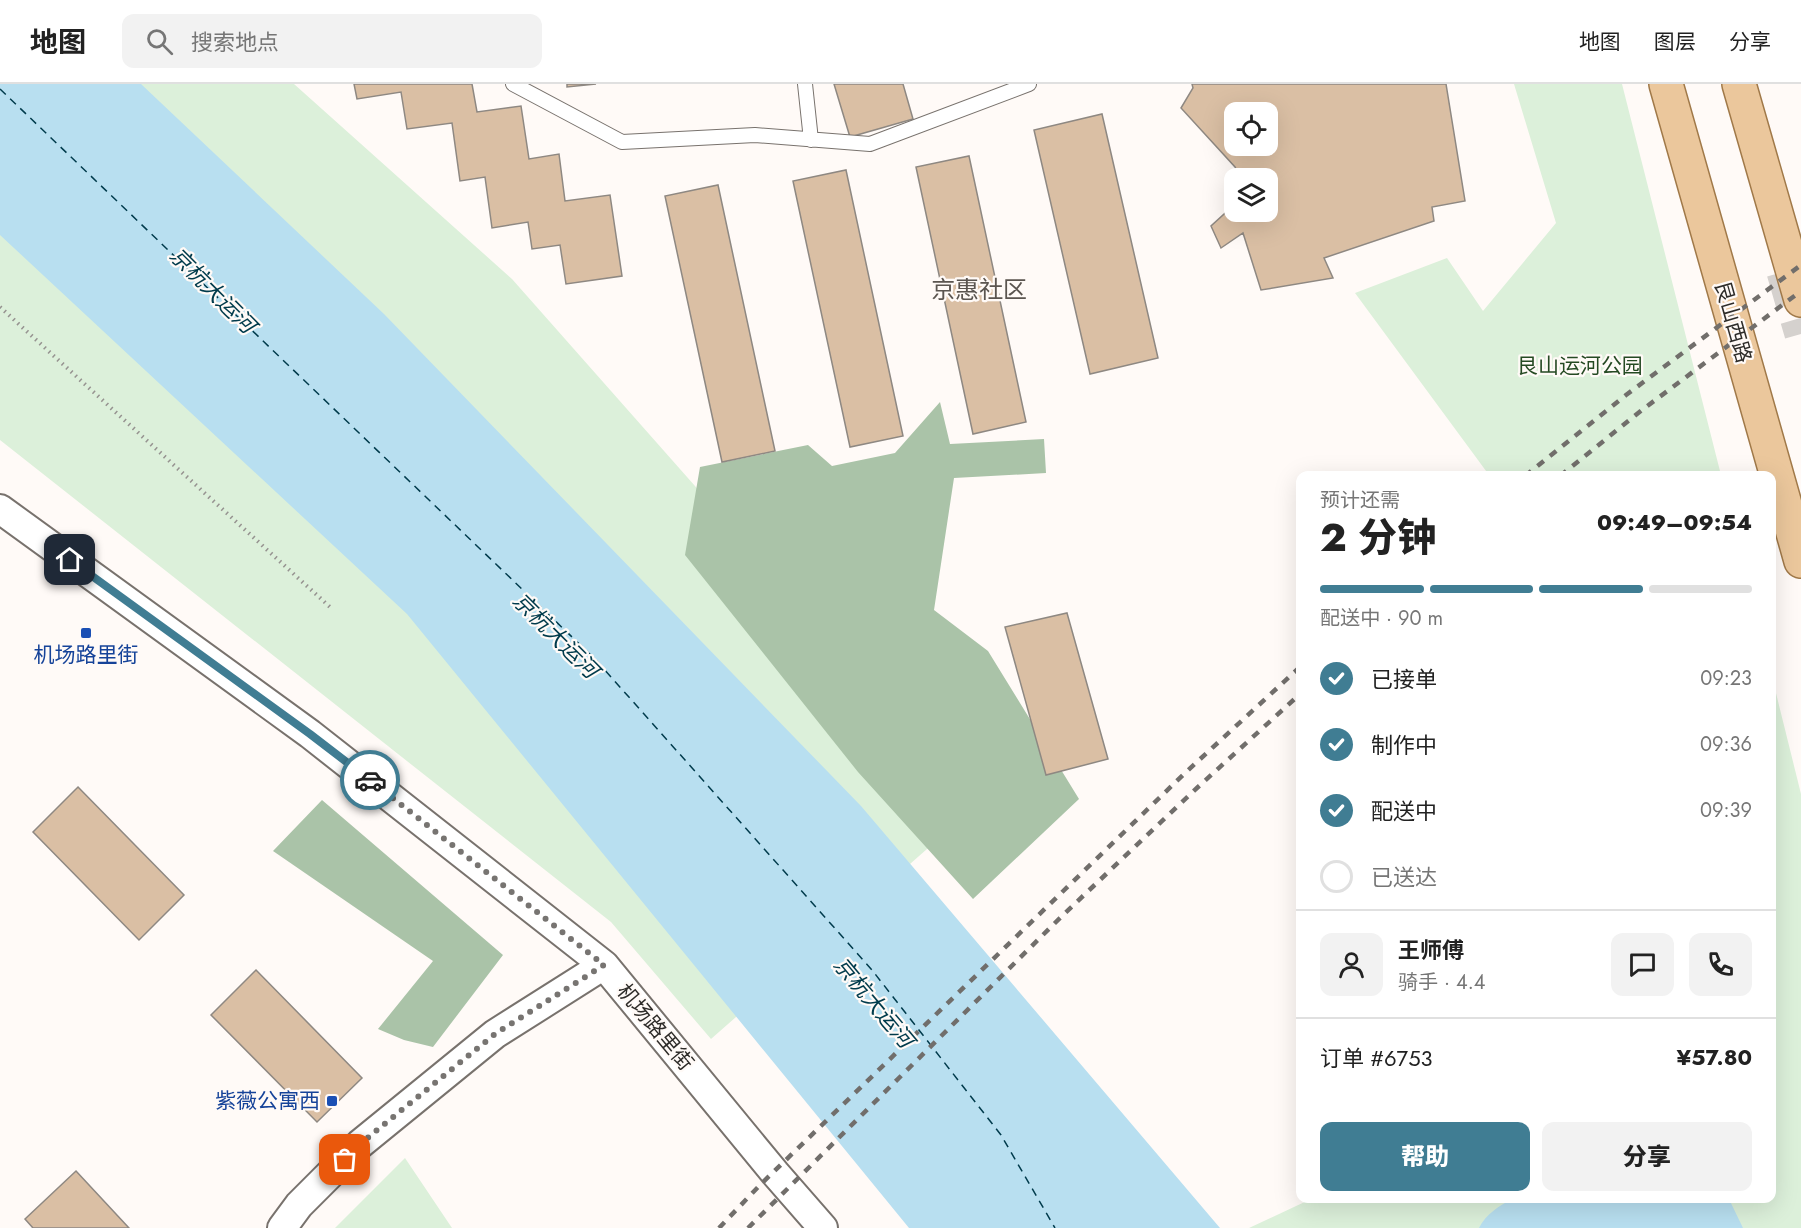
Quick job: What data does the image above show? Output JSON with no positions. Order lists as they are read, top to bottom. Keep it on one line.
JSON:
{"streets":{"main road":["艮山西路"],"street":["机场路里街"]},"districts":["京惠社区"],"water":["京杭大运河"],"parks":["艮山运河公园"],"places":{"transit":["机场路里街","紫薇公寓西"]},"page":{"header":"地图","search":"搜索地点","nav":["地图","图层","分享"],"heading":["2 分钟","预计还需","09:49–09:54"],"panel":["王师傅","骑手 · 4.4","订单 #6753","¥57.80"],"bar":"配送中 · 90 m","list":[["已接单","09:23"],["制作中","09:36"],["配送中","09:39"],"已送达"],"buttons":["帮助","分享"]}}
